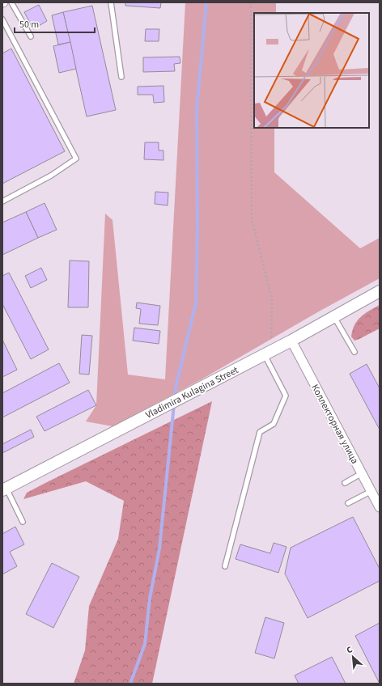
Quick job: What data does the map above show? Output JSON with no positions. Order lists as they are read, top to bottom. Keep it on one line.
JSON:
{"streets":{"street":["Vladimira Kulagina Street","Коллекторная улица"]},"crossings":[["Vladimira Kulagina Street","Коллекторная улица"]],"scale_bar":"50 m","north":"top left"}
